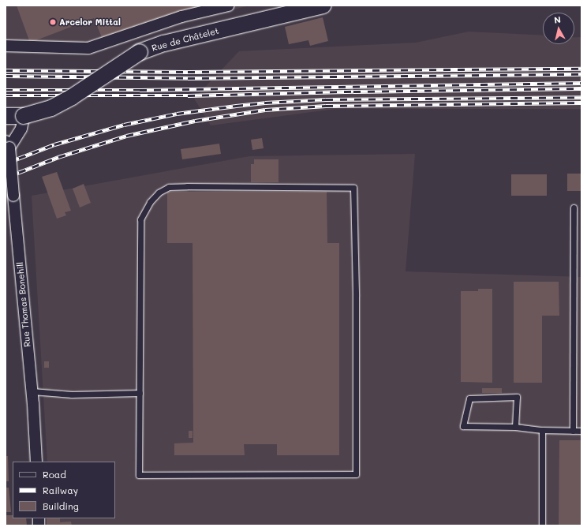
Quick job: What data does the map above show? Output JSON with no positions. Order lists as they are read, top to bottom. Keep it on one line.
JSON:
{"streets":{"main road":["Rue de Châtelet"],"street":["Rue Thomas Bonehill"]},"crossings":[["Rue de Châtelet","Rue Thomas Bonehill"]],"places":["Arcelor Mittal"],"legend":["Road","Railway","Building"],"north":"top"}
